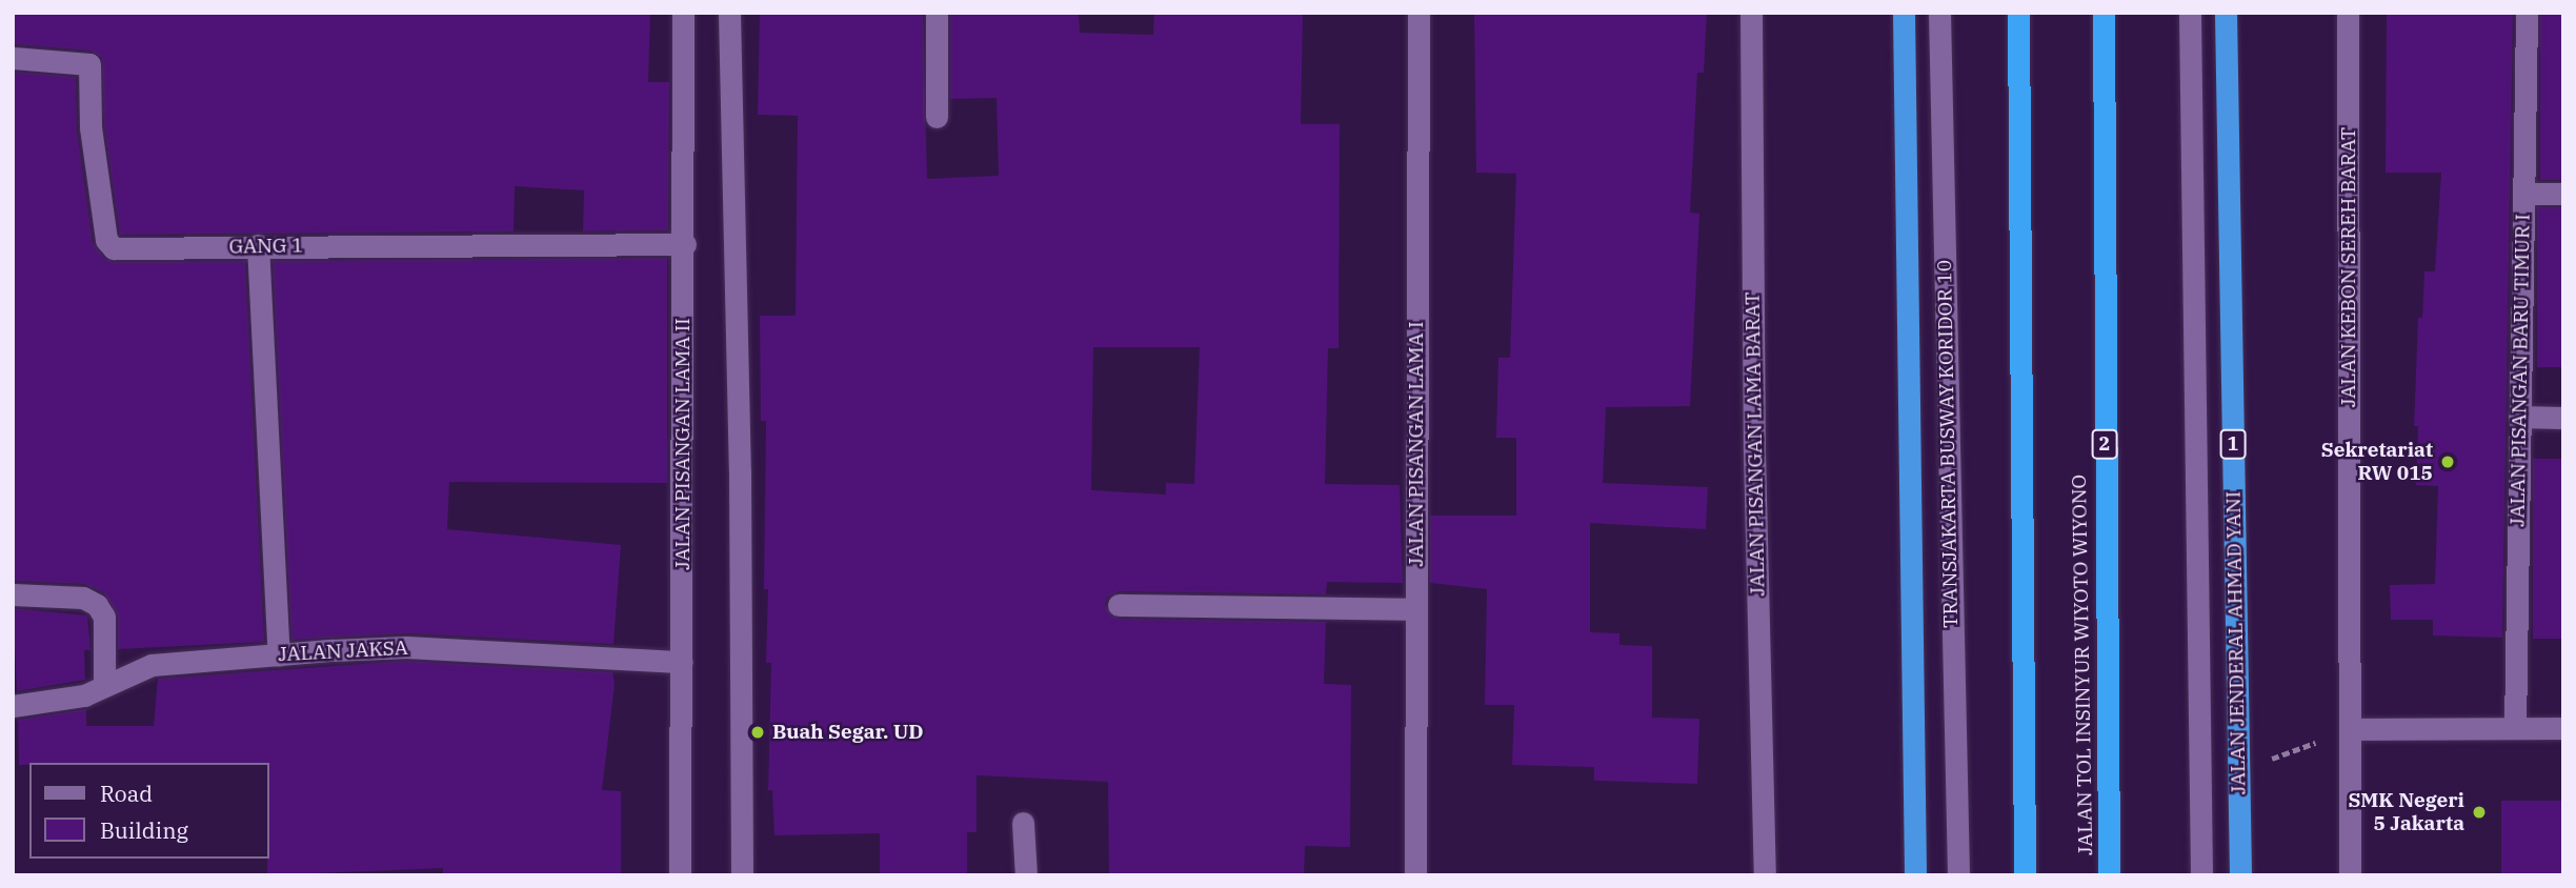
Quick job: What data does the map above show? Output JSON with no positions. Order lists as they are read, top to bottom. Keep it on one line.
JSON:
{"streets":{"highway":["2","1","JALAN JENDERAL AHMAD YANI","JALAN TOL INSINYUR WIYOTO WIYONO"],"street":["GANG 1","JALAN KEBON SEREH BARAT","JALAN PISANGAN BARU TIMUR I","JALAN PISANGAN LAMA II","JALAN PISANGAN LAMA I","JALAN PISANGAN LAMA BARAT","TRANSJAKARTA BUSWAY KORIDOR 10","JALAN JAKSA"]},"crossings":[["GANG 1","JALAN PISANGAN LAMA II"],["JALAN PISANGAN LAMA II","JALAN JAKSA"]],"places":["Sekretariat RW 015","Buah Segar. UD","SMK Negeri 5 Jakarta"],"legend":["Road","Building"]}
